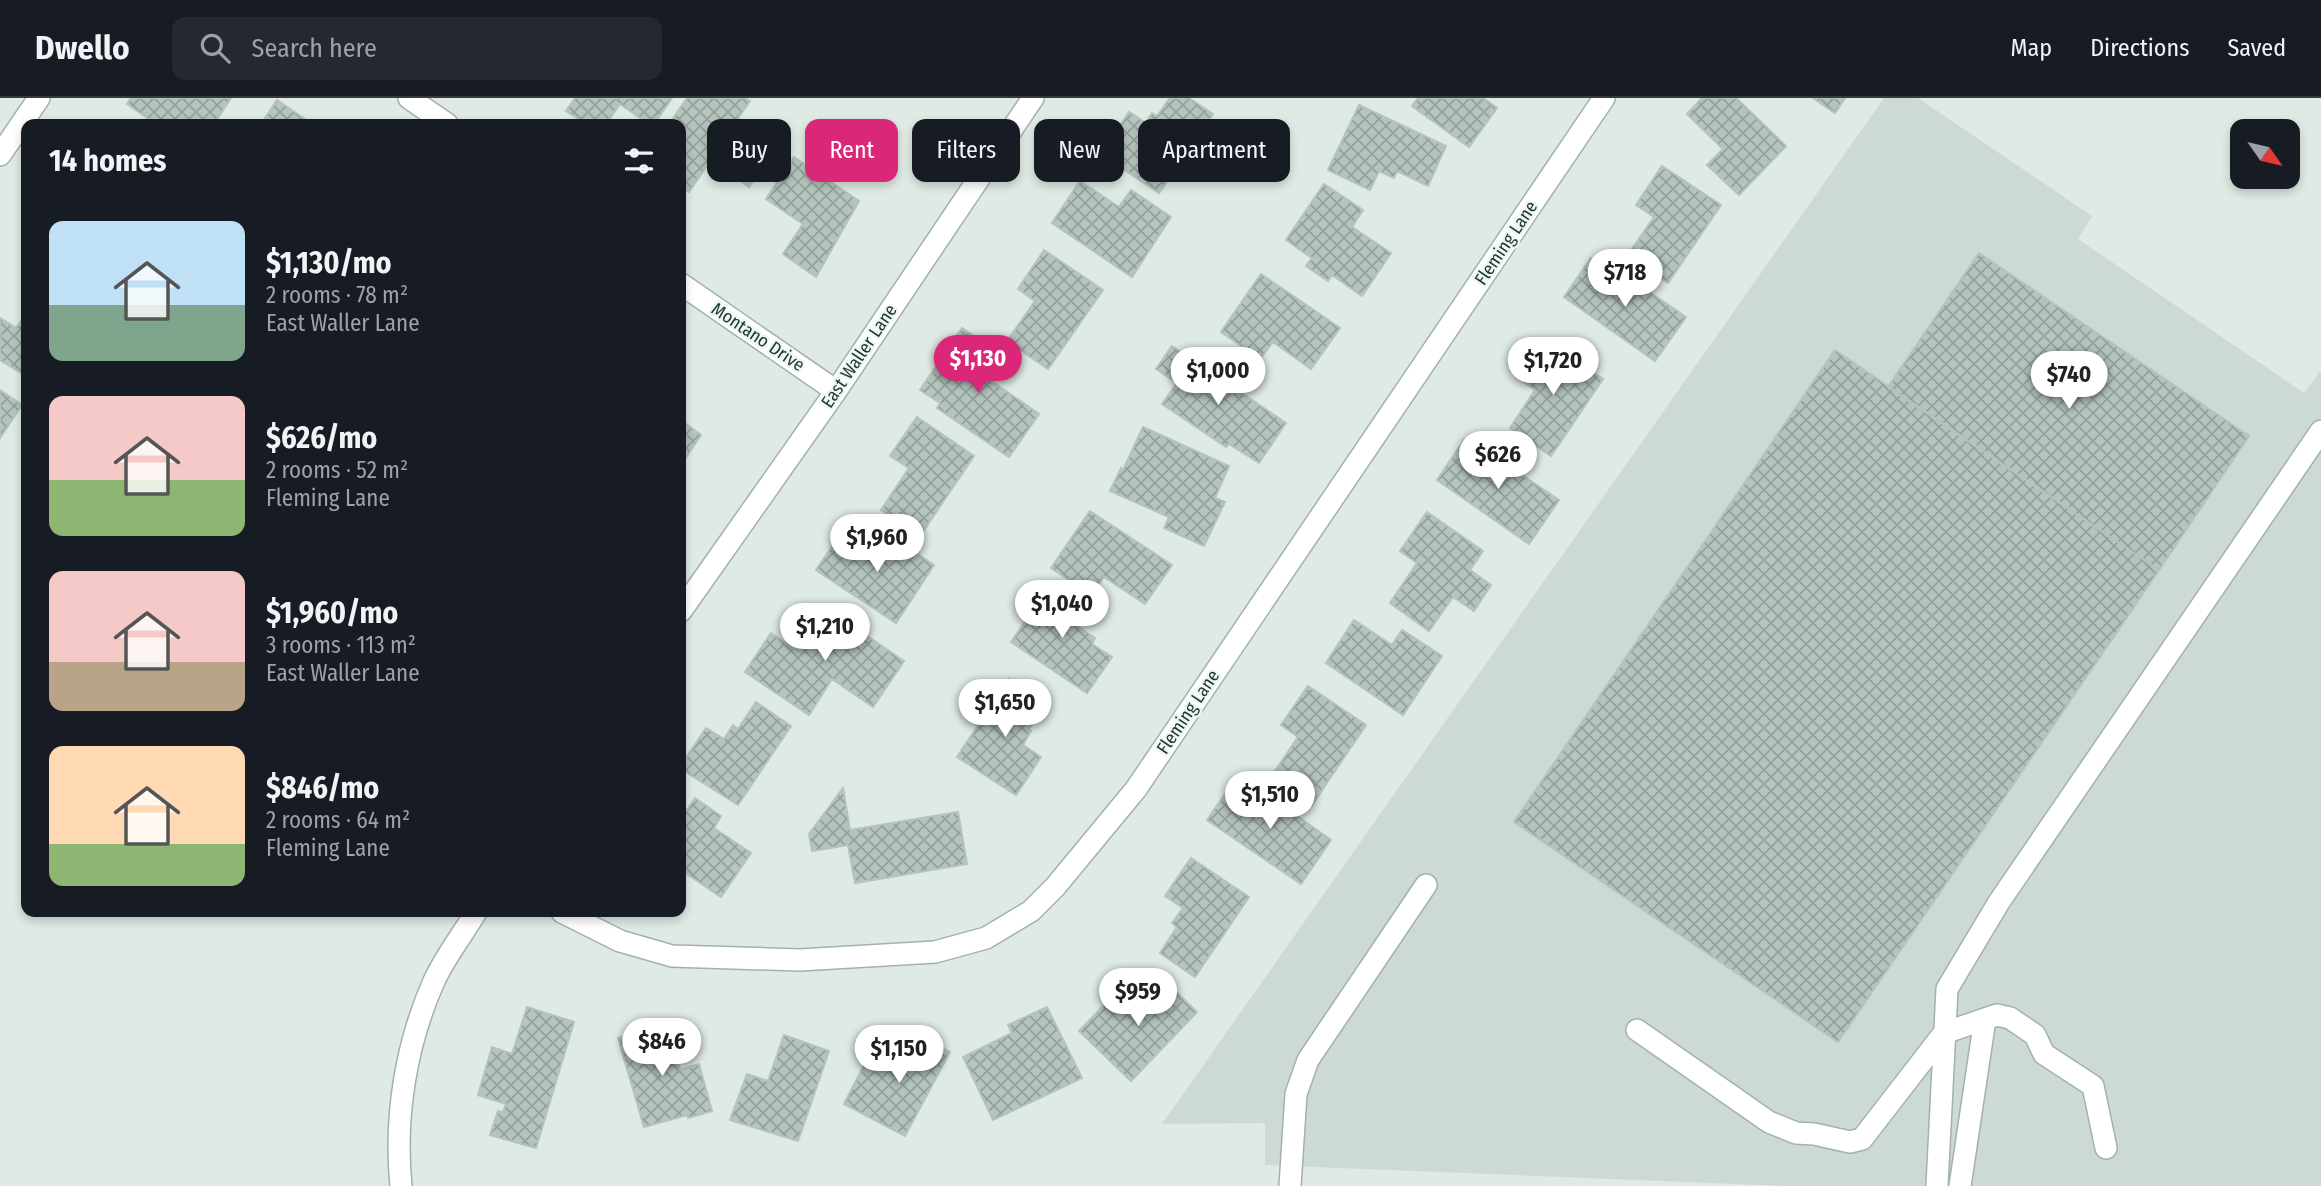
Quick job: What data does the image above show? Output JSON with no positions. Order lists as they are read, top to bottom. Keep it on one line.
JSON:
{"streets":{"street":["Fleming Lane","Montano Drive","East Waller Lane"]},"crossings":[["Montano Drive","East Waller Lane"]],"north":"bottom right","page":{"header":"Dwello","search":"Search here","nav":["Map","Directions","Saved"],"chip":["Buy","Rent","Filters","New","Apartment"],"heading":"14 homes","list":[{"name":"$1,130/mo","note":"2 rooms · 78 m² · East Waller Lane"},{"name":"$626/mo","note":"2 rooms · 52 m² · Fleming Lane"},{"name":"$1,960/mo","note":"3 rooms · 113 m² · East Waller Lane"},{"name":"$846/mo","note":"2 rooms · 64 m² · Fleming Lane"}],"price":["$718","$1,130","$1,720","$1,000","$740","$626","$1,960","$1,040","$1,210","$1,650","$1,510","$959","$846","$1,150"]}}
